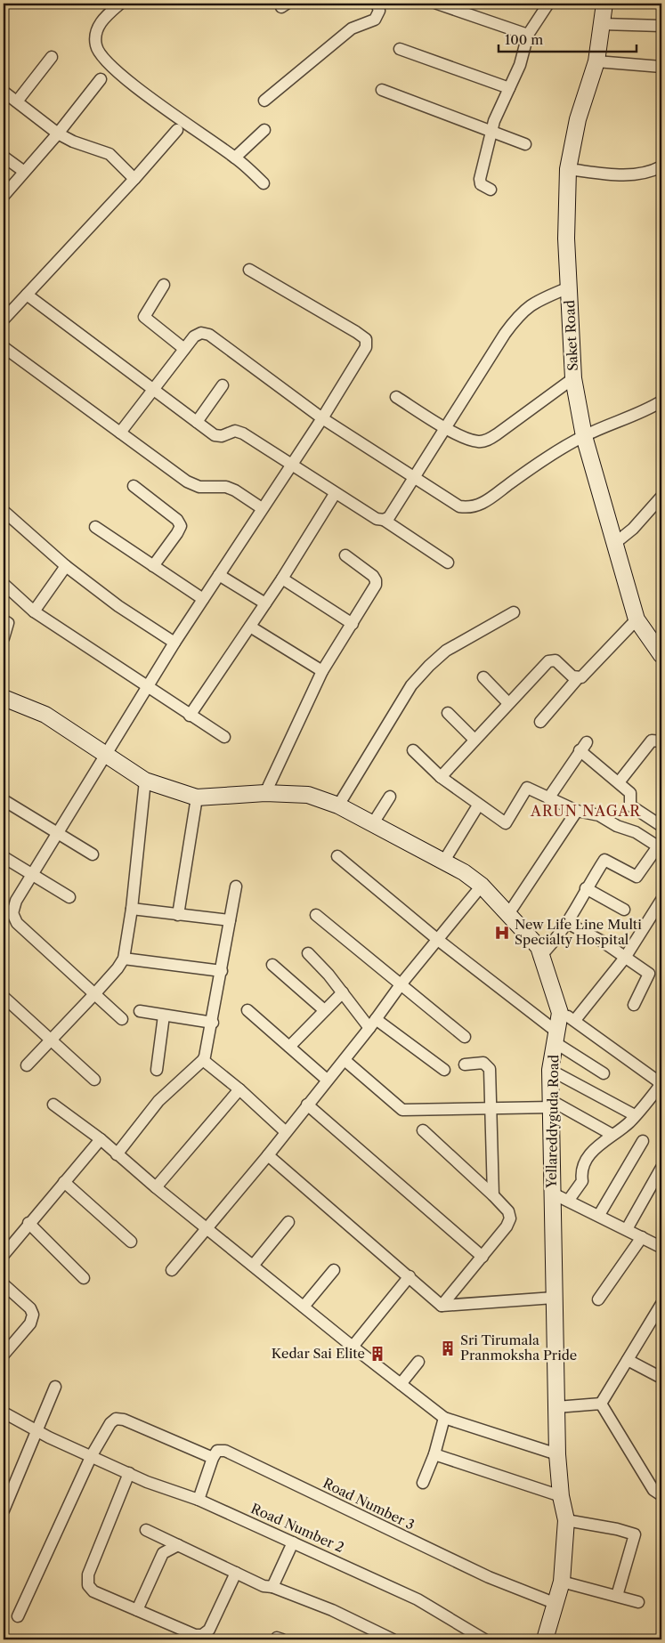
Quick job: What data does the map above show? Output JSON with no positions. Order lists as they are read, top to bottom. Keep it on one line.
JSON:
{"streets":{"street":["Saket Road","Yellareddyguda Road","Road Number 3","Road Number 2"]},"crossings":[["Yellareddyguda Road","Road Number 3"]],"districts":["ARUN NAGAR"],"places":{"hospital":["New Life Line Multi Specialty Hospital"],"building":["Sri Tirumala Pranmoksha Pride","Kedar Sai Elite"]},"scale_bar":"100 m"}
